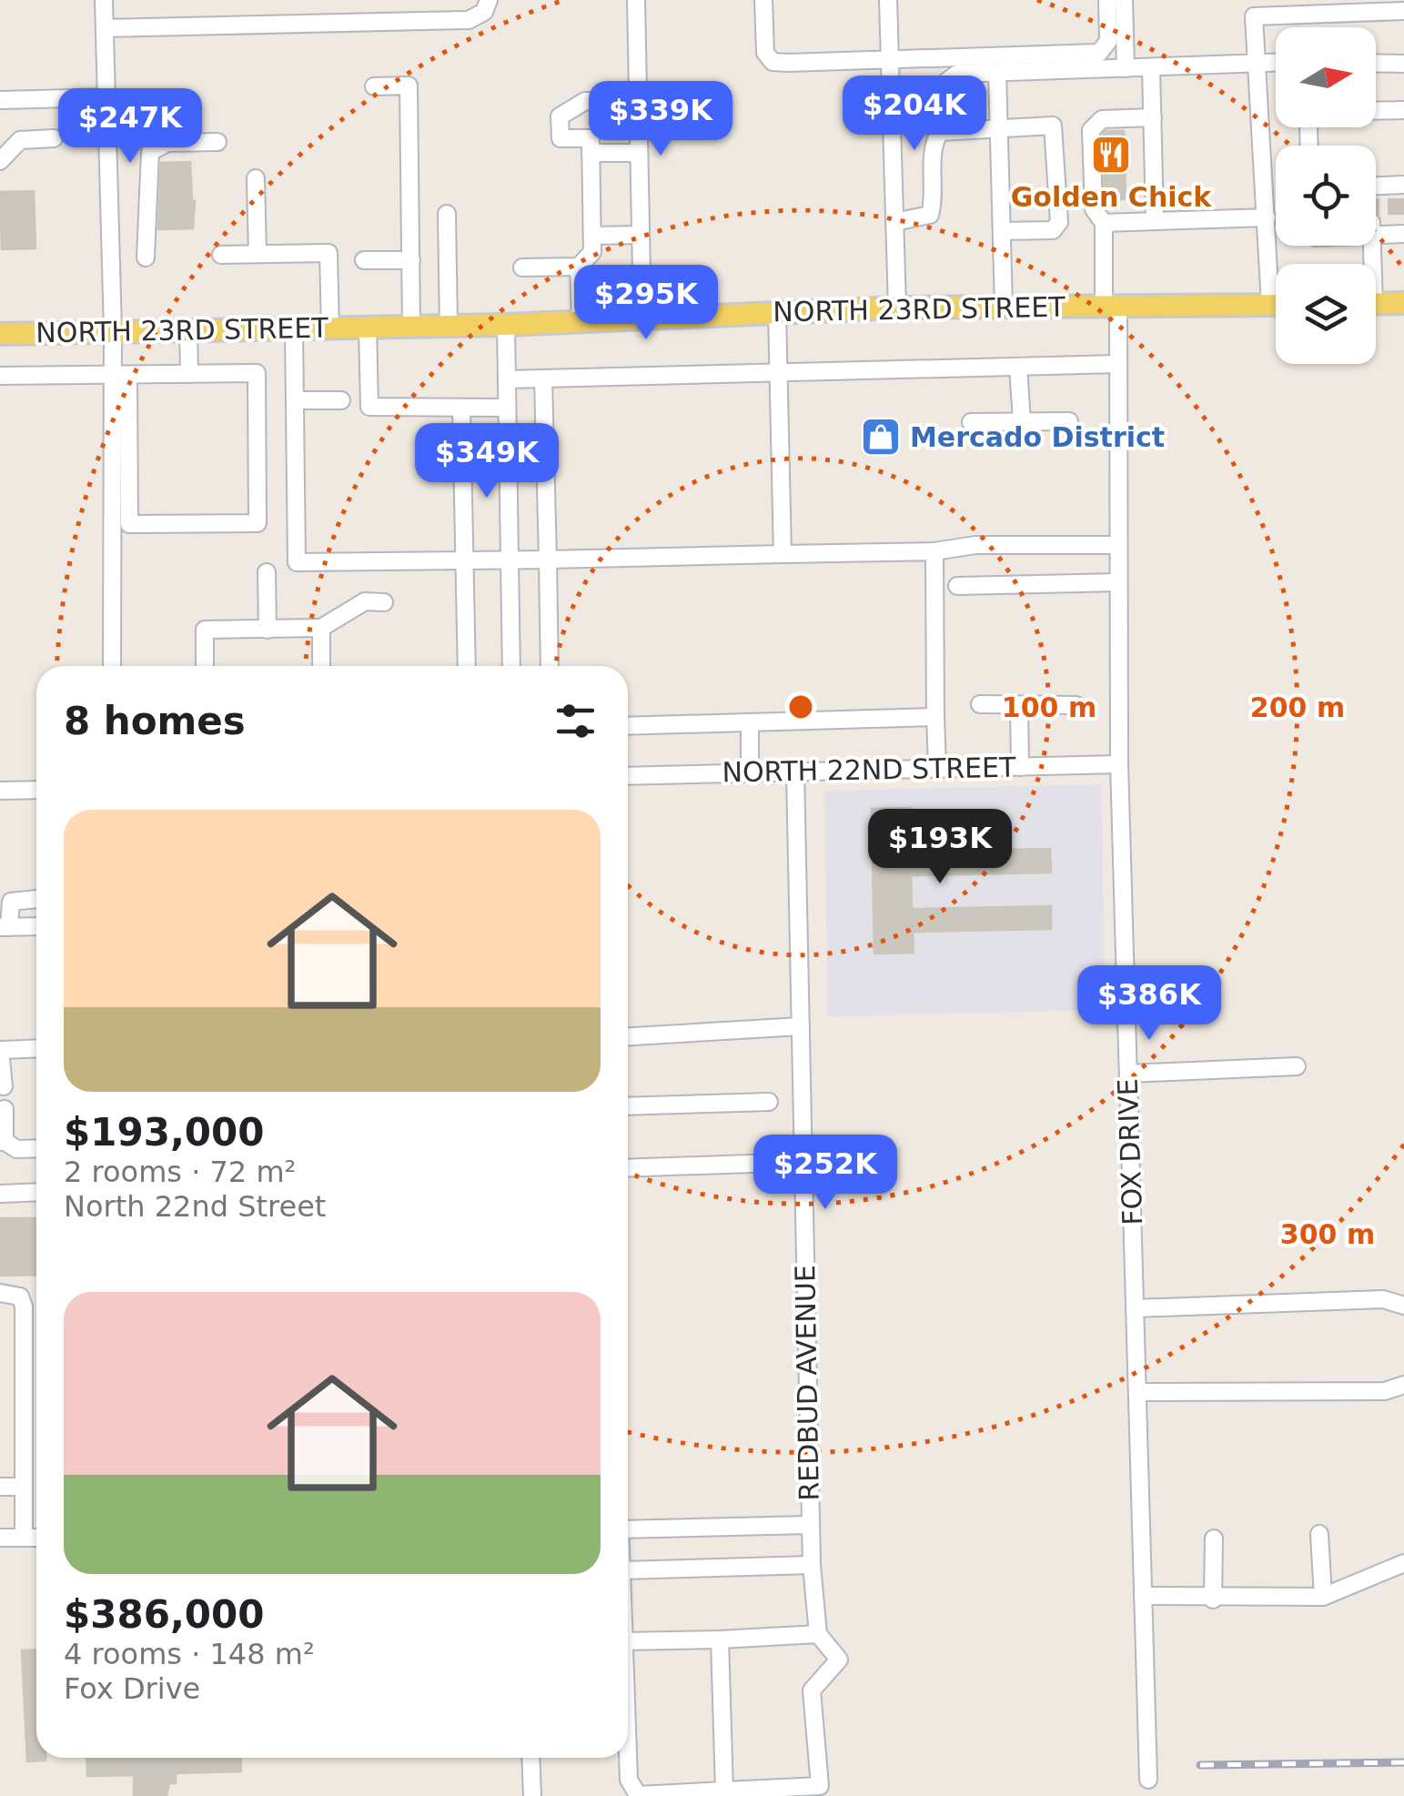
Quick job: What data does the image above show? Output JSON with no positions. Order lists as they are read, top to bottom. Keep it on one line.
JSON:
{"streets":{"main road":["NORTH 23RD STREET"],"street":["NORTH 22ND STREET","FOX DRIVE","REDBUD AVENUE"]},"crossings":[["NORTH 23RD STREET","FOX DRIVE"],["NORTH 22ND STREET","FOX DRIVE"],["NORTH 22ND STREET","REDBUD AVENUE"]],"places":{"restaurant":["Golden Chick"],"shop":["Mercado District"]},"north":"right","page":{"price":["$204K","$339K","$247K","$295K","$349K","$193K","$386K","$252K"],"heading":"8 homes","list":[{"name":"$193,000","note":"2 rooms · 72 m² · North 22nd Street"},{"name":"$386,000","note":"4 rooms · 148 m² · Fox Drive"}]},"rings":["100 m","200 m","300 m"]}
